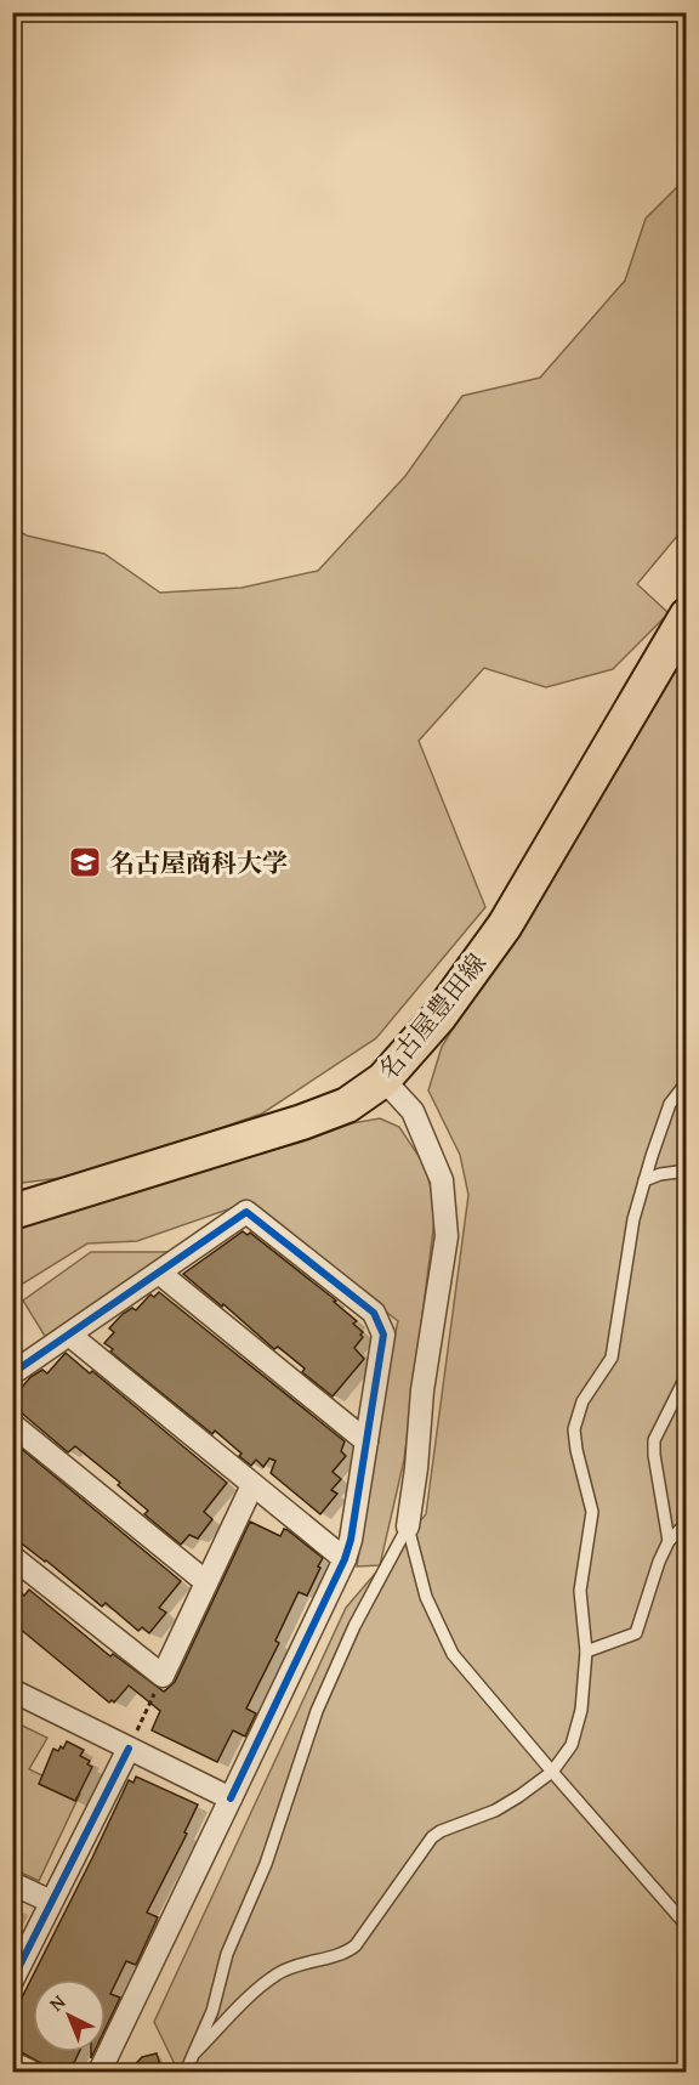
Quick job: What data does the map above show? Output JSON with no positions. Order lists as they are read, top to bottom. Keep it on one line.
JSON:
{"streets":{"main road":["名古屋豊田線"]},"places":{"school or university":["名古屋商科大学"]},"north":"top left"}
